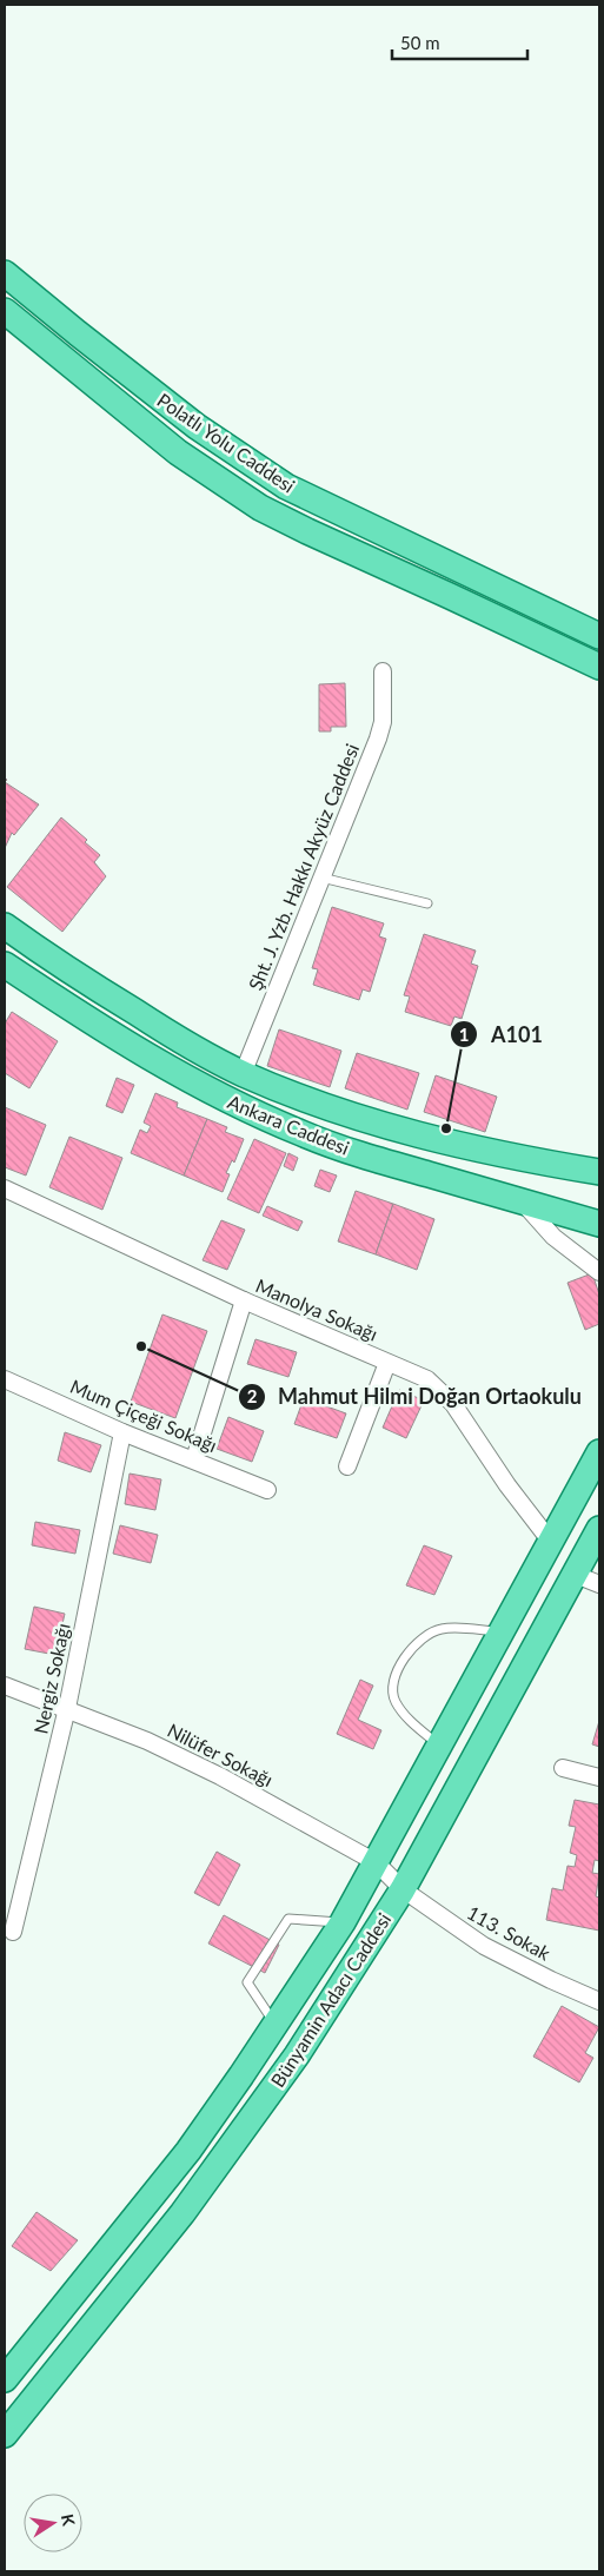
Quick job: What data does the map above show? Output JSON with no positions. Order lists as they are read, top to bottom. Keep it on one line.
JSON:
{"streets":{"main road":["Polatlı Yolu Caddesi","Ankara Caddesi","Bünyamin Adacı Caddesi"],"street":["Şht. J. Yzb. Hakkı Akyüz Caddesi","Manolya Sokağı","Mum Çiçeği Sokağı","Nergiz Sokağı","Nilüfer Sokağı","113. Sokak"]},"crossings":[["Şht. J. Yzb. Hakkı Akyüz Caddesi","Ankara Caddesi"],["Mum Çiçeği Sokağı","Nergiz Sokağı"],["Nergiz Sokağı","Nilüfer Sokağı"],["Nilüfer Sokağı","113. Sokak"],["Nilüfer Sokağı","Bünyamin Adacı Caddesi"],["113. Sokak","Bünyamin Adacı Caddesi"]],"places":["A101","Mahmut Hilmi Doğan Ortaokulu"],"scale_bar":"50 m","north":"right"}
